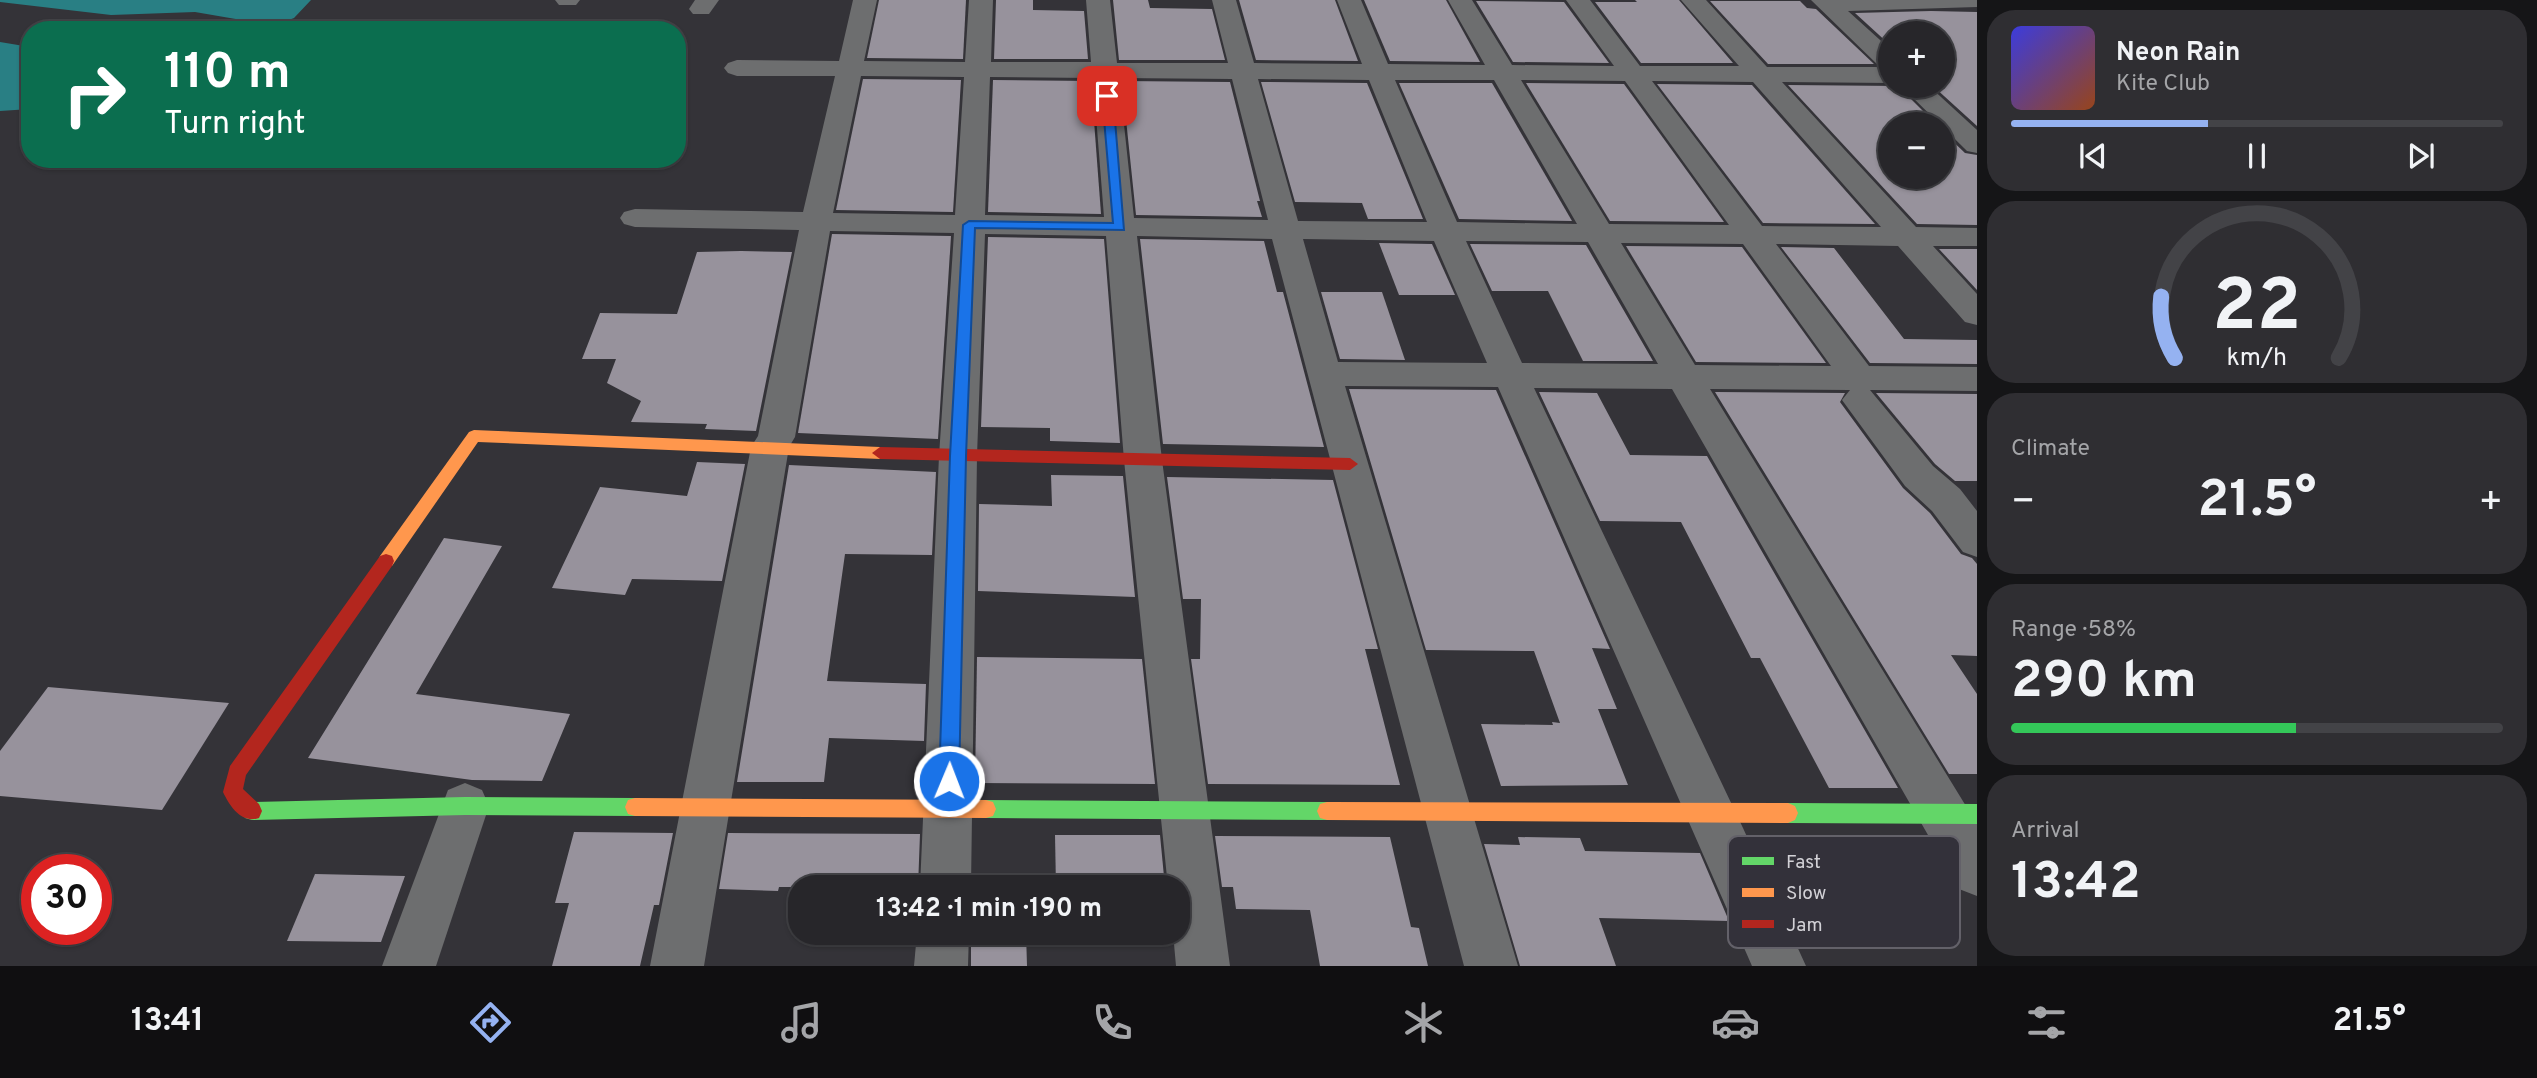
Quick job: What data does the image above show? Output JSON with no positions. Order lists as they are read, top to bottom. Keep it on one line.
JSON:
{"legend":["Fast","Slow","Jam"],"page":{"map_buttons":["+","−"],"turn":["110 m","Turn right"],"song":["Neon Rain","Kite Club"],"tile":["Climate",["Range · 58%","290 km"],["Arrival","13:42"]],"heat":["−","21.5°","+"],"limit":"30","trip":"13:42 · 1 min · 190 m","tabs":["13:41","21.5°"],"gauge":["22","km/h"]}}
